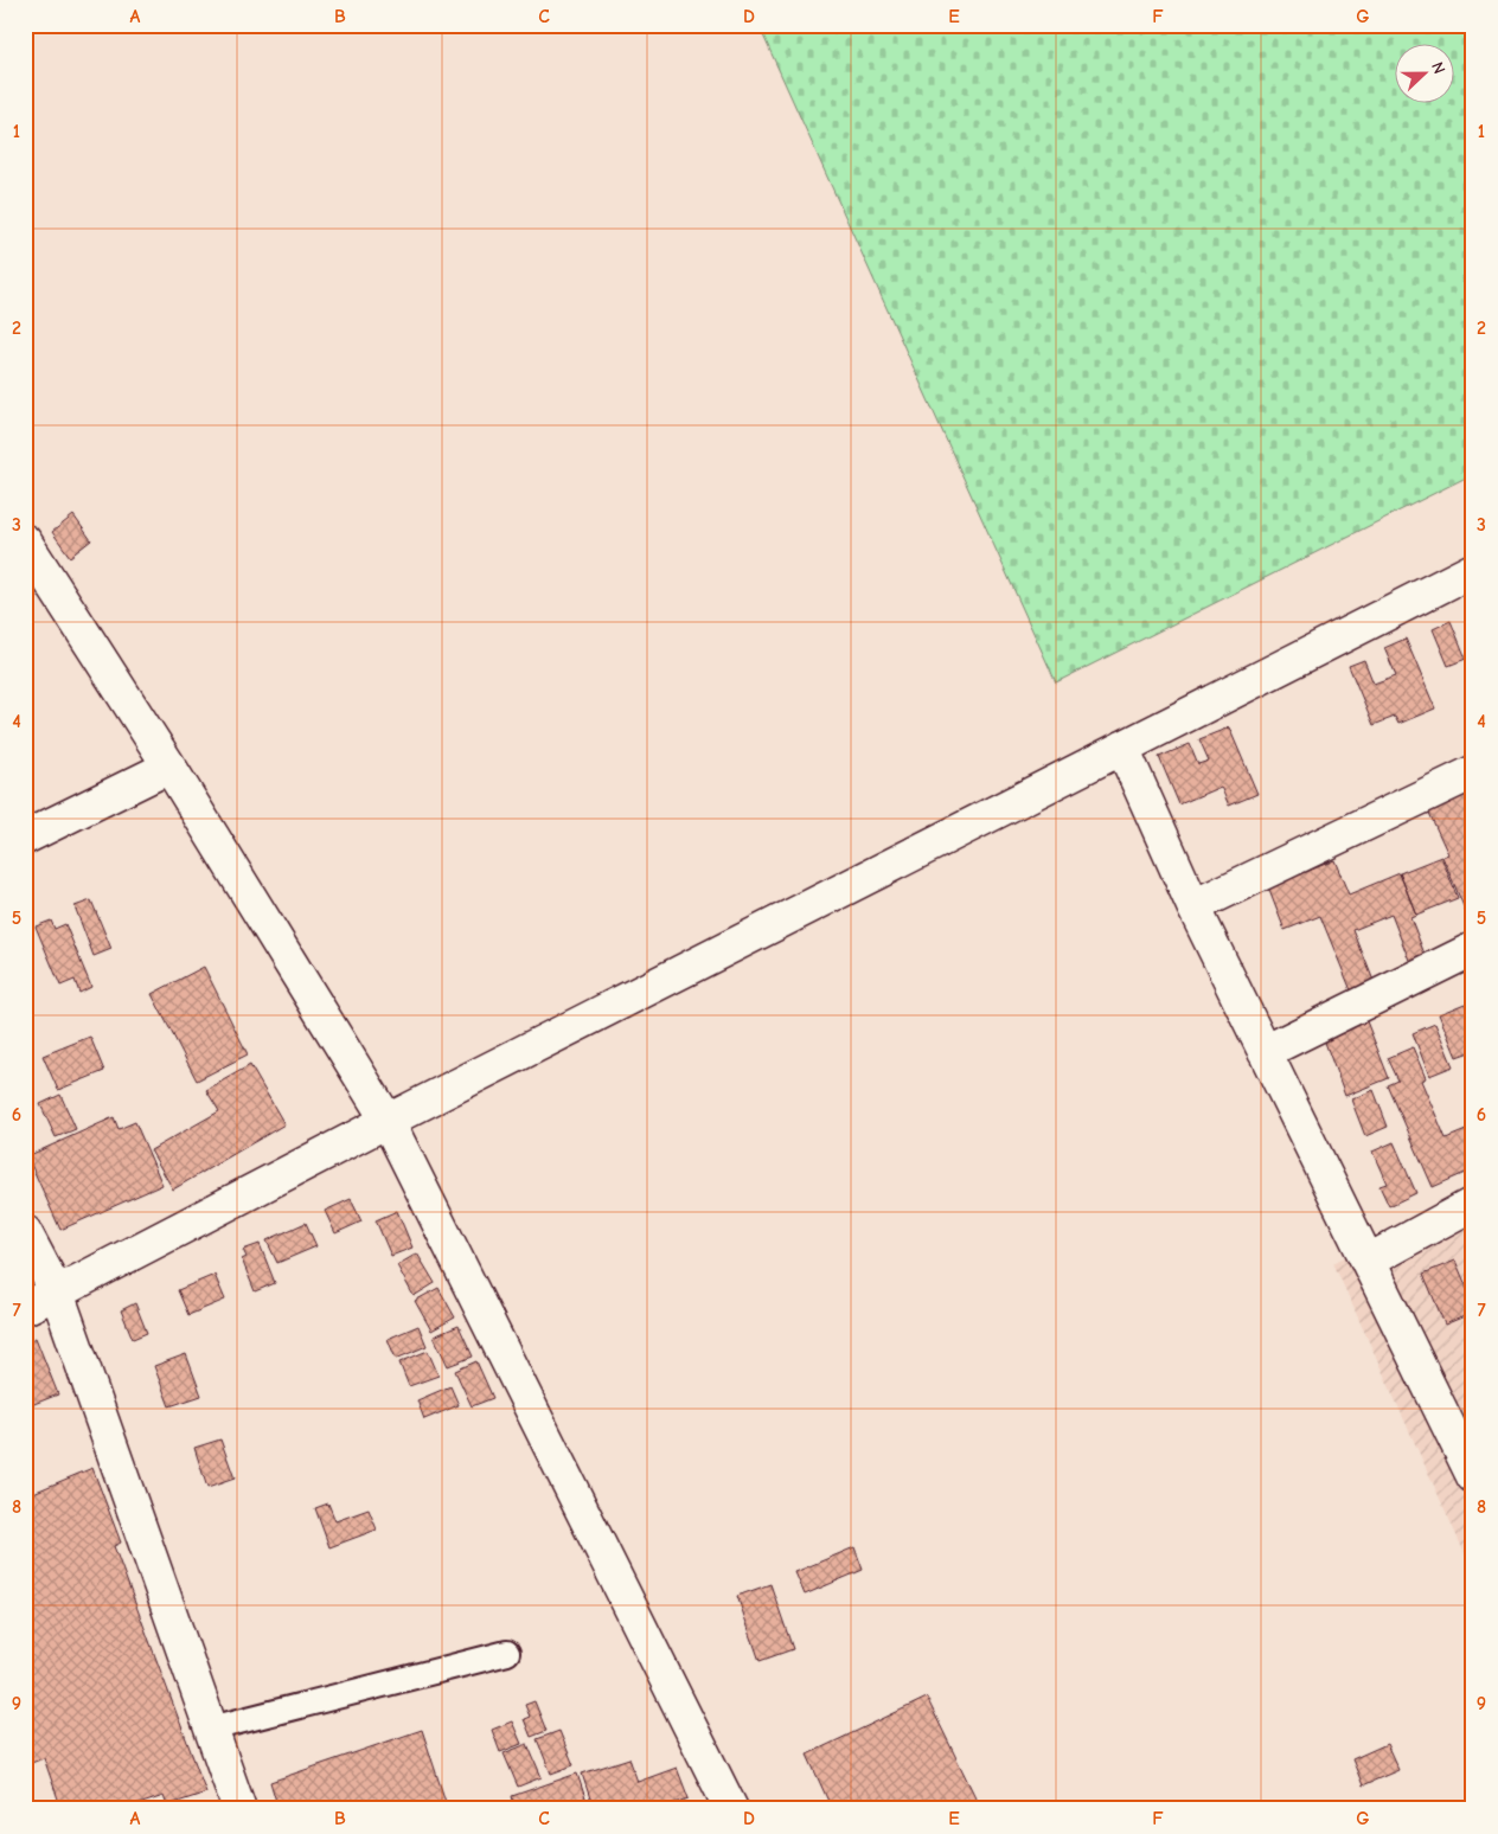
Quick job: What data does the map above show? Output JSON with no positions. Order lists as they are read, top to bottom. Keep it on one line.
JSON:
{"north":"right","grid":{"columns":["A","B","C","D","E","F","G"],"rows":["1","2","3","4","5","6","7","8","9"]}}
